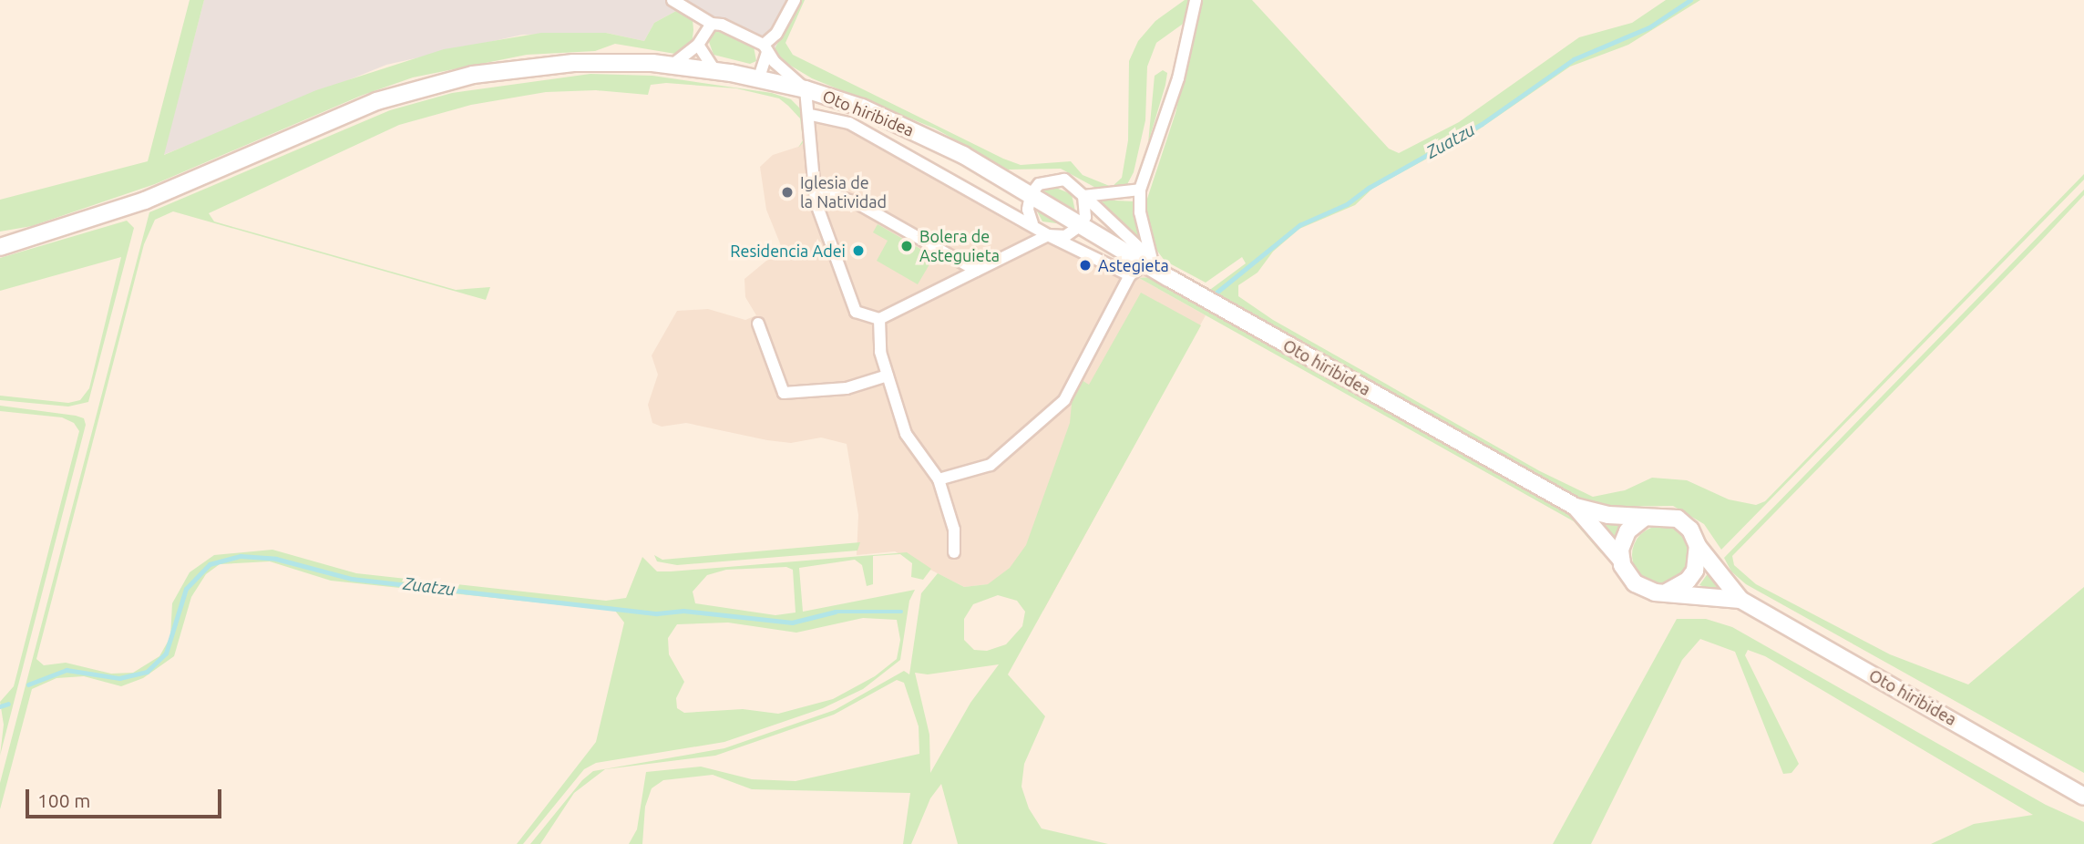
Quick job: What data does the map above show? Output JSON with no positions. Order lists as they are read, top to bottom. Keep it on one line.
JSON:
{"streets":{"street":["Oto hiribidea"]},"water":["Zuatzu"],"places":["Iglesia de la Natividad","Bolera de Asteguieta","Residencia Adei","Astegieta"],"scale_bar":"100 m"}
